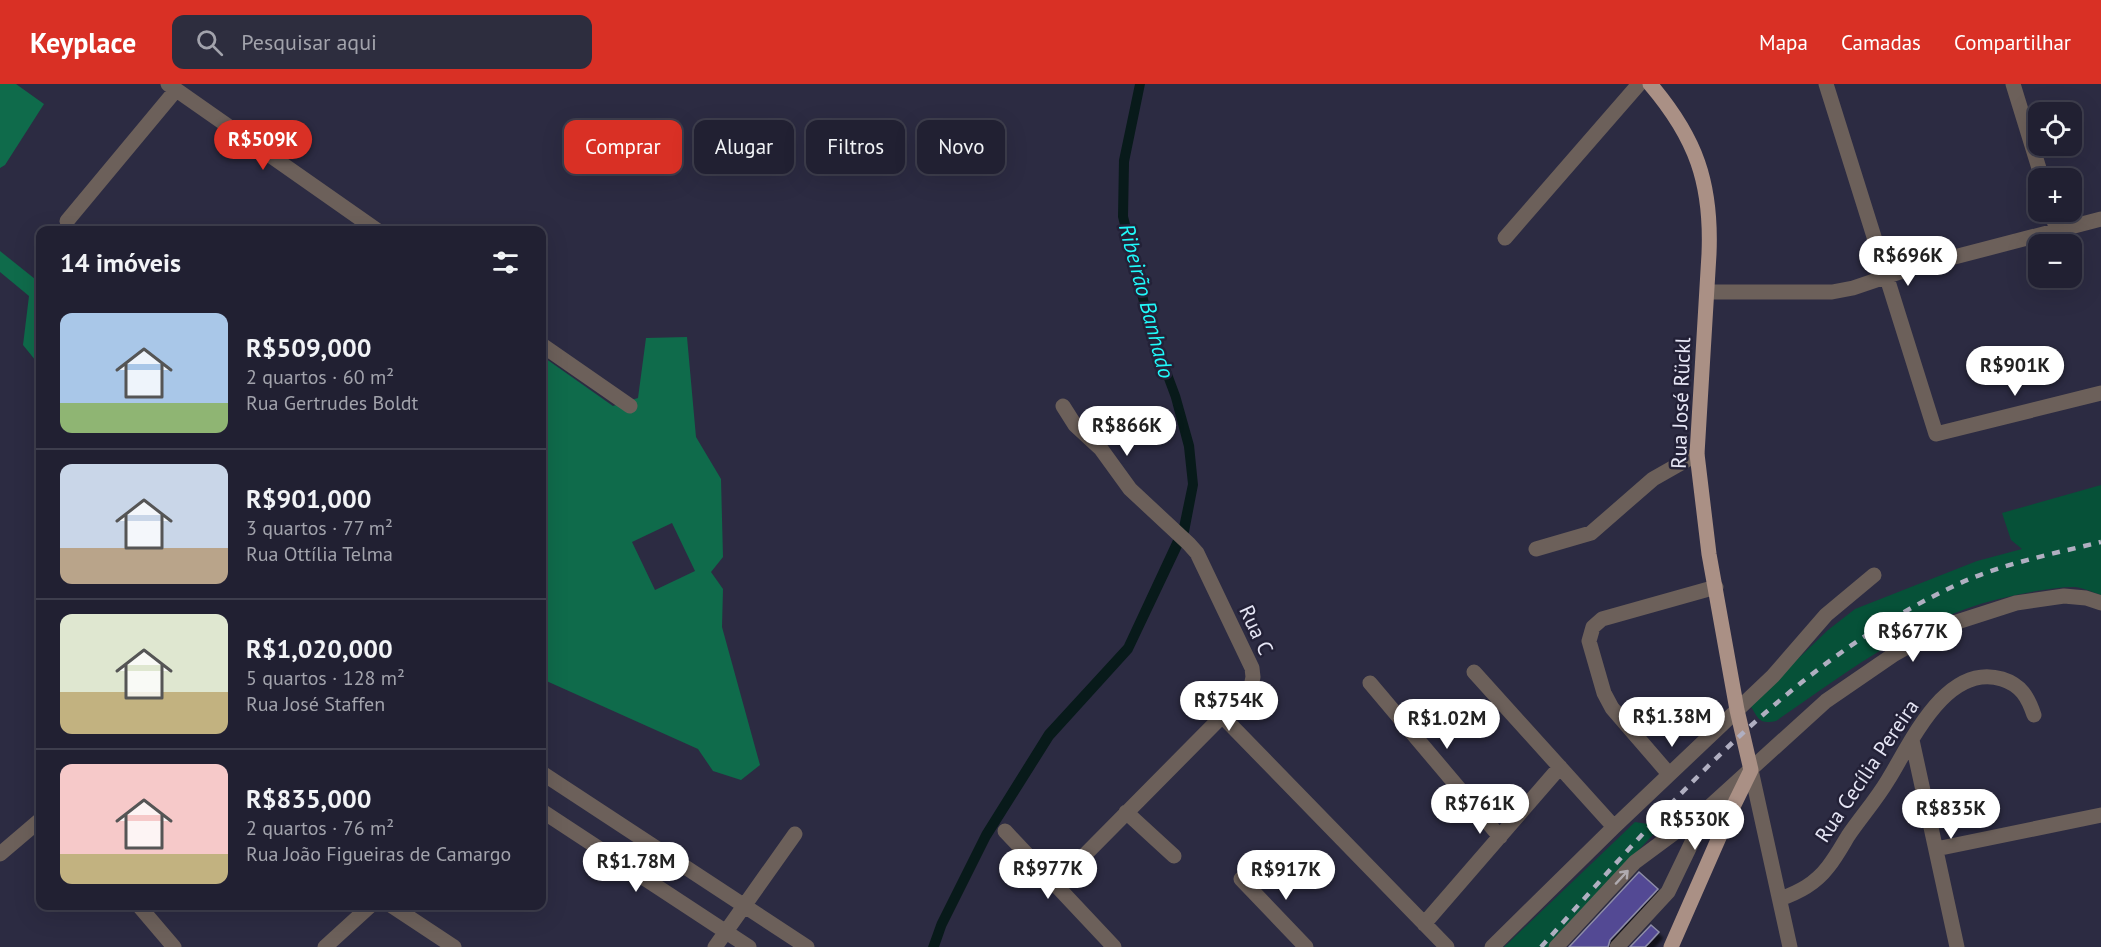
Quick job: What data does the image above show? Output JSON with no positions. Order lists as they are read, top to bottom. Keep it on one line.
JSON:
{"streets":{"main road":["Rua José Rückl"],"street":["Rua C","Rua Cecília Pereira"]},"water":["Ribeirão Banhado"],"page":{"header":"Keyplace","search":"Pesquisar aqui","nav":["Mapa","Camadas","Compartilhar"],"map_buttons":["+","−"],"price":["R$509K","R$696K","R$901K","R$866K","R$677K","R$754K","R$1.38M","R$1.02M","R$761K","R$835K","R$530K","R$1.78M","R$977K","R$917K"],"chip":["Comprar","Alugar","Filtros","Novo"],"heading":"14 imóveis","list":[{"name":"R$509,000","note":"2 quartos · 60 m² · Rua Gertrudes Boldt"},{"name":"R$901,000","note":"3 quartos · 77 m² · Rua Ottília Telma"},{"name":"R$1,020,000","note":"5 quartos · 128 m² · Rua José Staffen"},{"name":"R$835,000","note":"2 quartos · 76 m² · Rua João Figueiras de Camargo"}]}}
